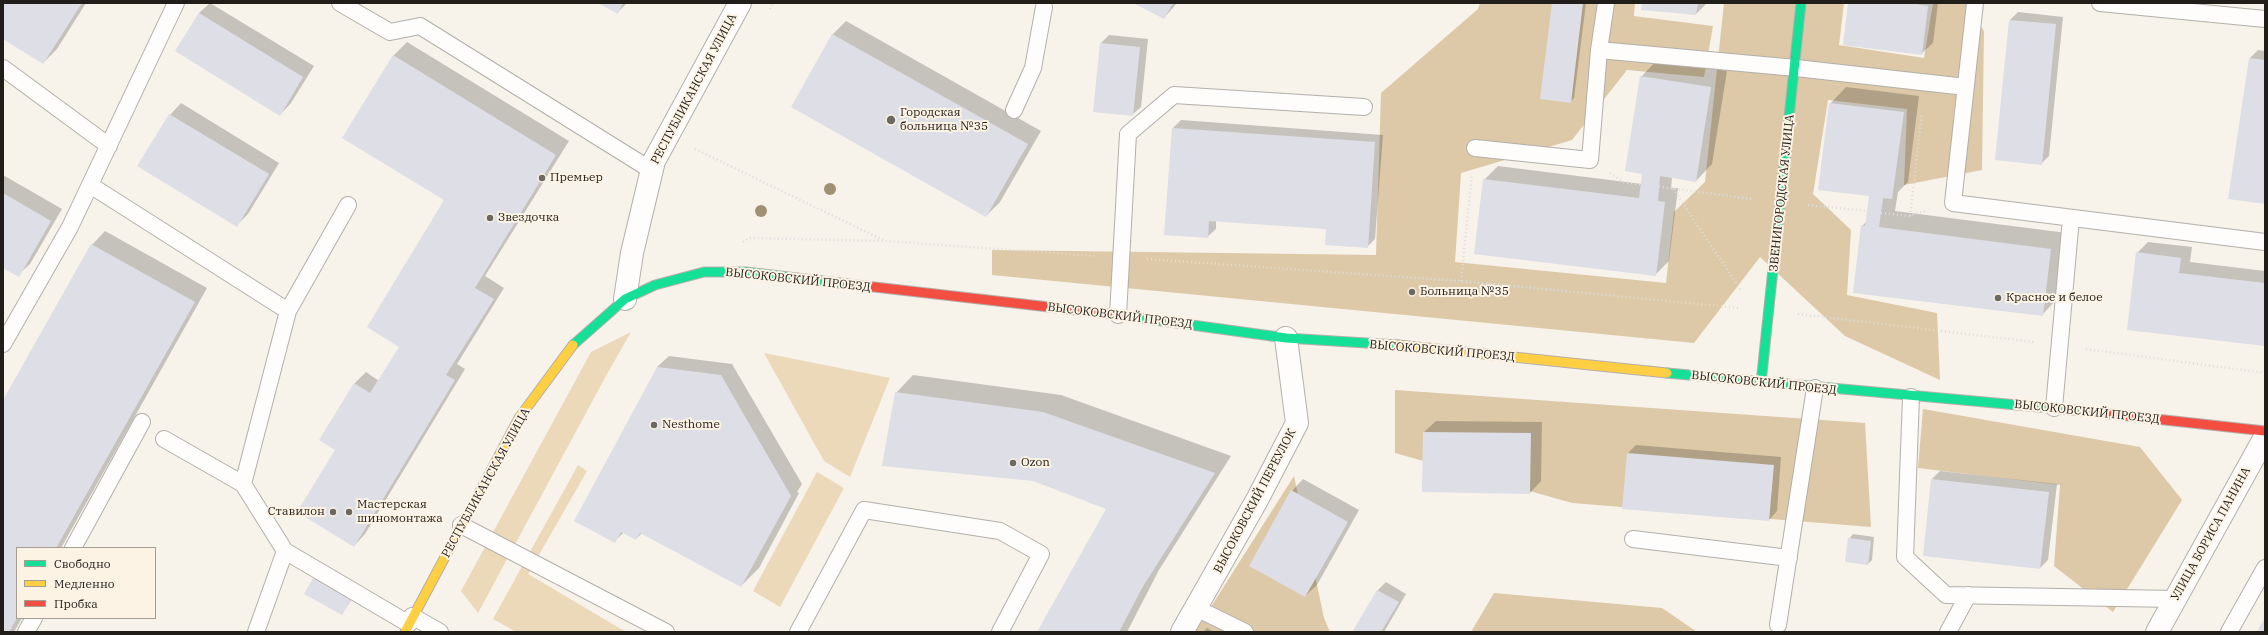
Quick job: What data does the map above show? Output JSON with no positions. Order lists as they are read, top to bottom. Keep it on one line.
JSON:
{"streets":{"street":["РЕСПУБЛИКАНСКАЯ УЛИЦА","ЗВЕНИГОРОДСКАЯ УЛИЦА","ВЫСОКОВСКИЙ ПРОЕЗД","ВЫСОКОВСКИЙ ПЕРЕУЛОК","УЛИЦА БОРИСА ПАНИНА"]},"crossings":[["РЕСПУБЛИКАНСКАЯ УЛИЦА","ВЫСОКОВСКИЙ ПРОЕЗД"],["ЗВЕНИГОРОДСКАЯ УЛИЦА","ВЫСОКОВСКИЙ ПРОЕЗД"],["ВЫСОКОВСКИЙ ПРОЕЗД","ВЫСОКОВСКИЙ ПЕРЕУЛОК"]],"places":["Городская больница №35","Премьер","Звездочка","Больница №35","Красное и белое","Nesthome","Ozon","Ставилон","Мастерская шиномонтажа"],"legend":["Свободно","Медленно","Пробка"]}
